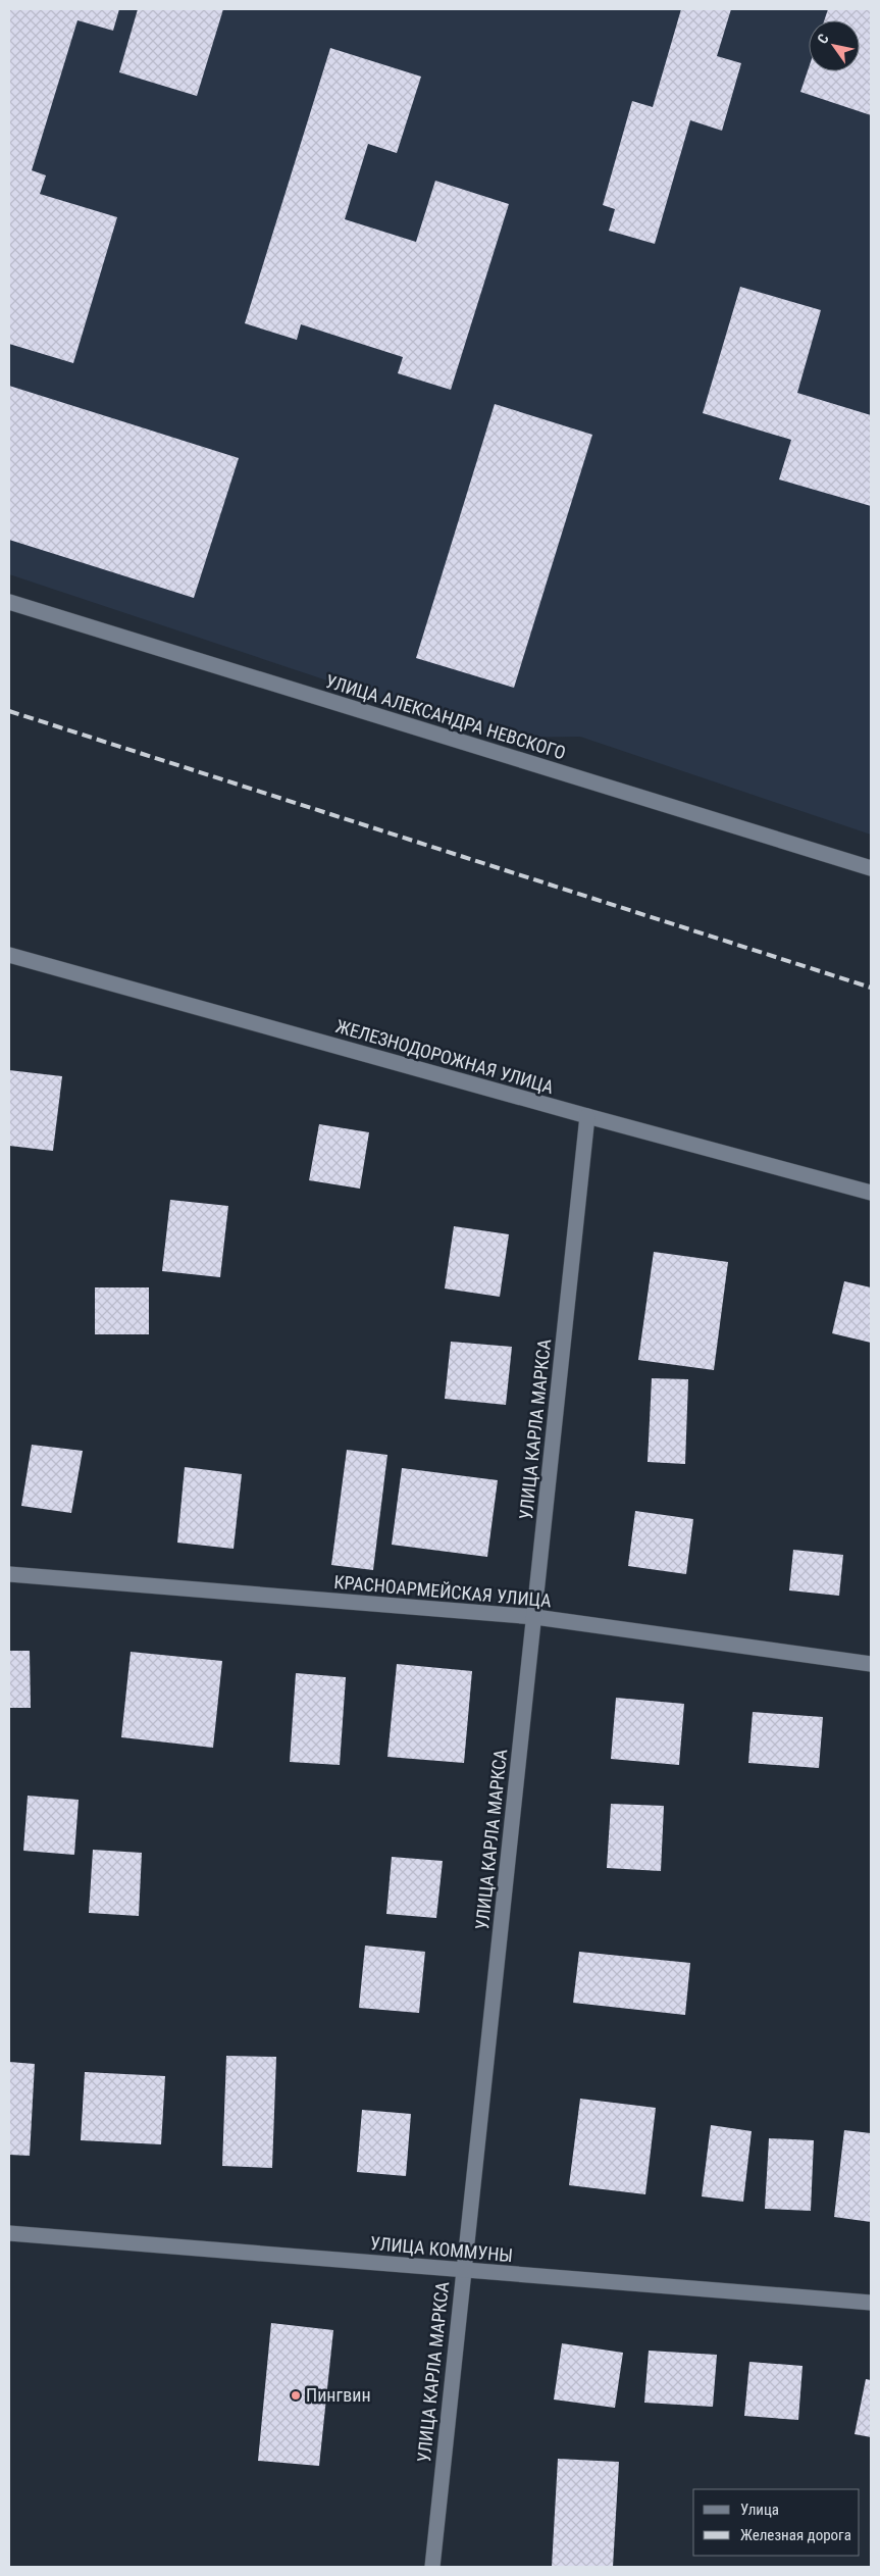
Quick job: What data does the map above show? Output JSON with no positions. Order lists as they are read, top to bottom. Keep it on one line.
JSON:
{"streets":{"street":["УЛИЦА АЛЕКСАНДРА НЕВСКОГО","ЖЕЛЕЗНОДОРОЖНАЯ УЛИЦА","УЛИЦА КАРЛА МАРКСА","КРАСНОАРМЕЙСКАЯ УЛИЦА","УЛИЦА КОММУНЫ"]},"crossings":[["ЖЕЛЕЗНОДОРОЖНАЯ УЛИЦА","УЛИЦА КАРЛА МАРКСА"],["УЛИЦА КАРЛА МАРКСА","КРАСНОАРМЕЙСКАЯ УЛИЦА"],["УЛИЦА КАРЛА МАРКСА","УЛИЦА КОММУНЫ"]],"places":["Пингвин"],"legend":["Улица","Железная дорога"],"north":"top left"}
